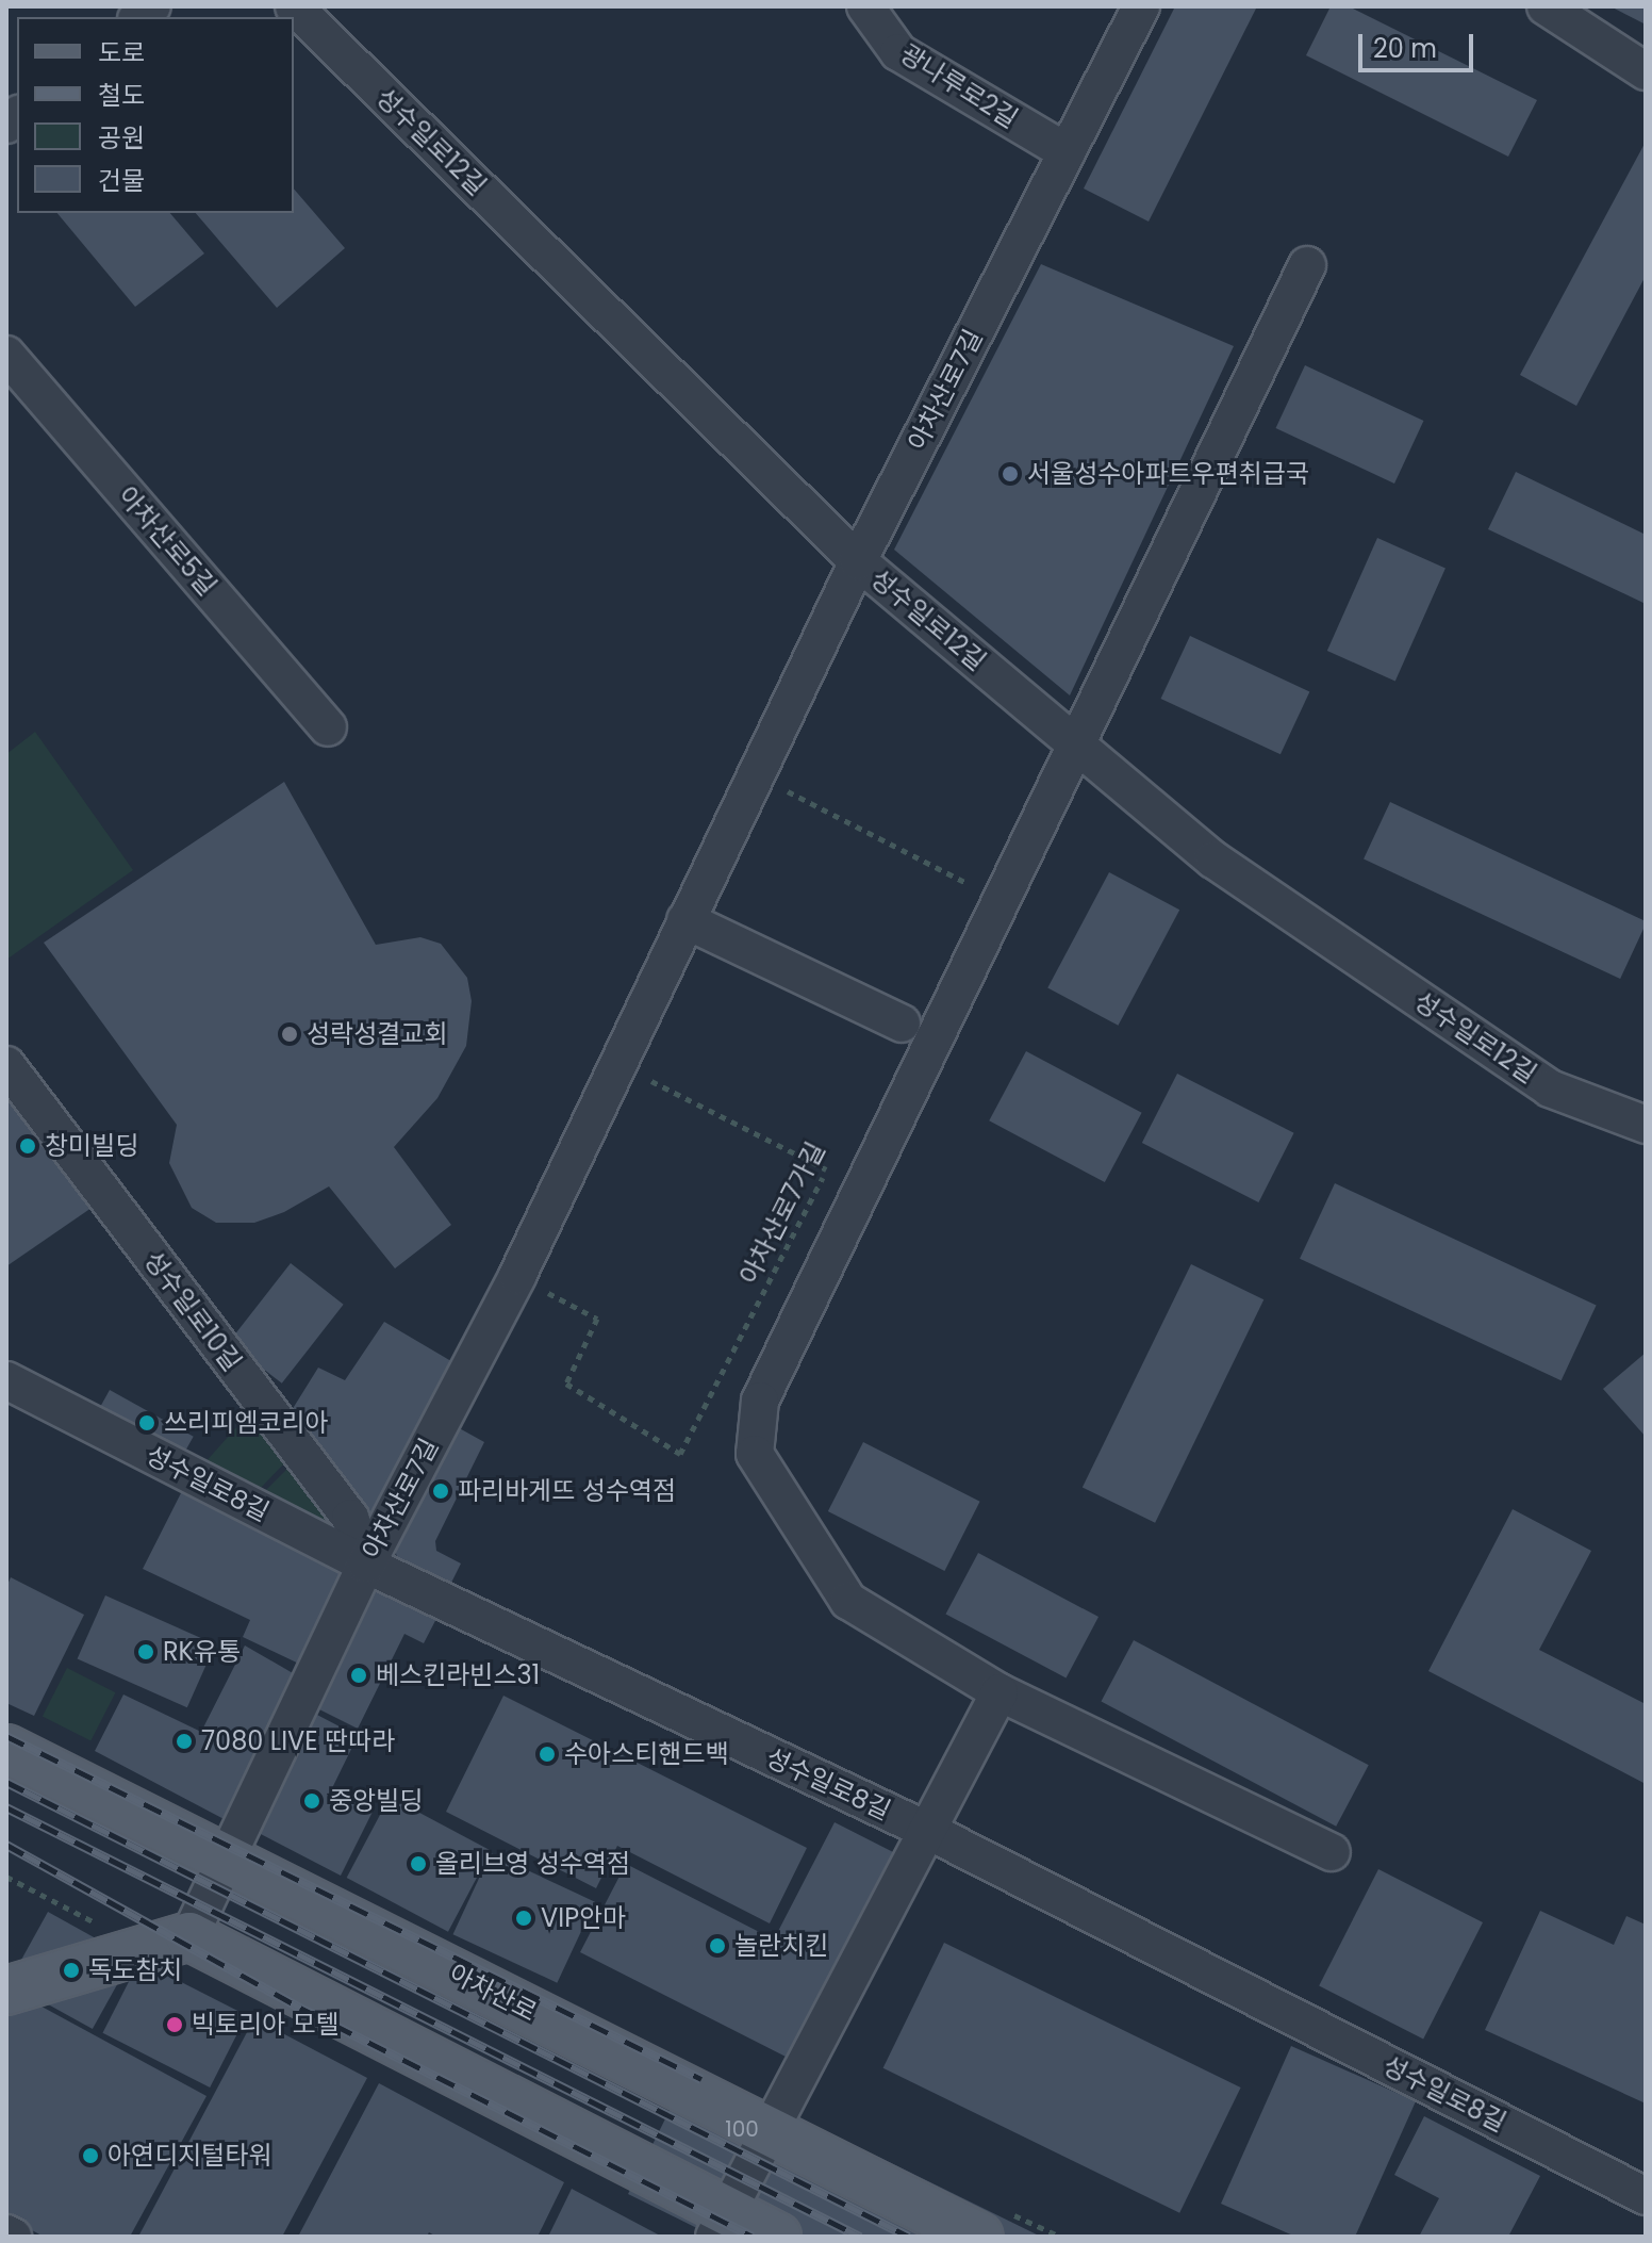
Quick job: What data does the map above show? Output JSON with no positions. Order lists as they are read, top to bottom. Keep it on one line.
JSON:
{"streets":{"main road":["아차산로"],"street":["광나루로2길","성수일로12길","아차산로7길","아차산로5길","성수일로10길","성수일로8길"],"path":["아차산로7가길"]},"crossings":[["광나루로2길","아차산로7길"],["성수일로12길","아차산로7길"],["아차산로7길","아차산로7가길"],["아차산로7길","성수일로10길"],["아차산로7길","성수일로8길"],["아차산로7길","아차산로"],["성수일로10길","성수일로8길"]],"places":["서울성수아파트우편취급국","성락성결교회","창미빌딩","쓰리피엠코리아","파리바게뜨 성수역점","RK유통","베스킨라빈스31","7080 LIVE 딴따라","수아스티핸드백","중앙빌딩","올리브영 성수역점","VIP안마","놀란치킨","독도참치","빅토리아 모텔","아연디지털타워"],"house_numbers":["100"],"legend":["도로","철도","공원","건물"],"scale_bar":"20 m"}
